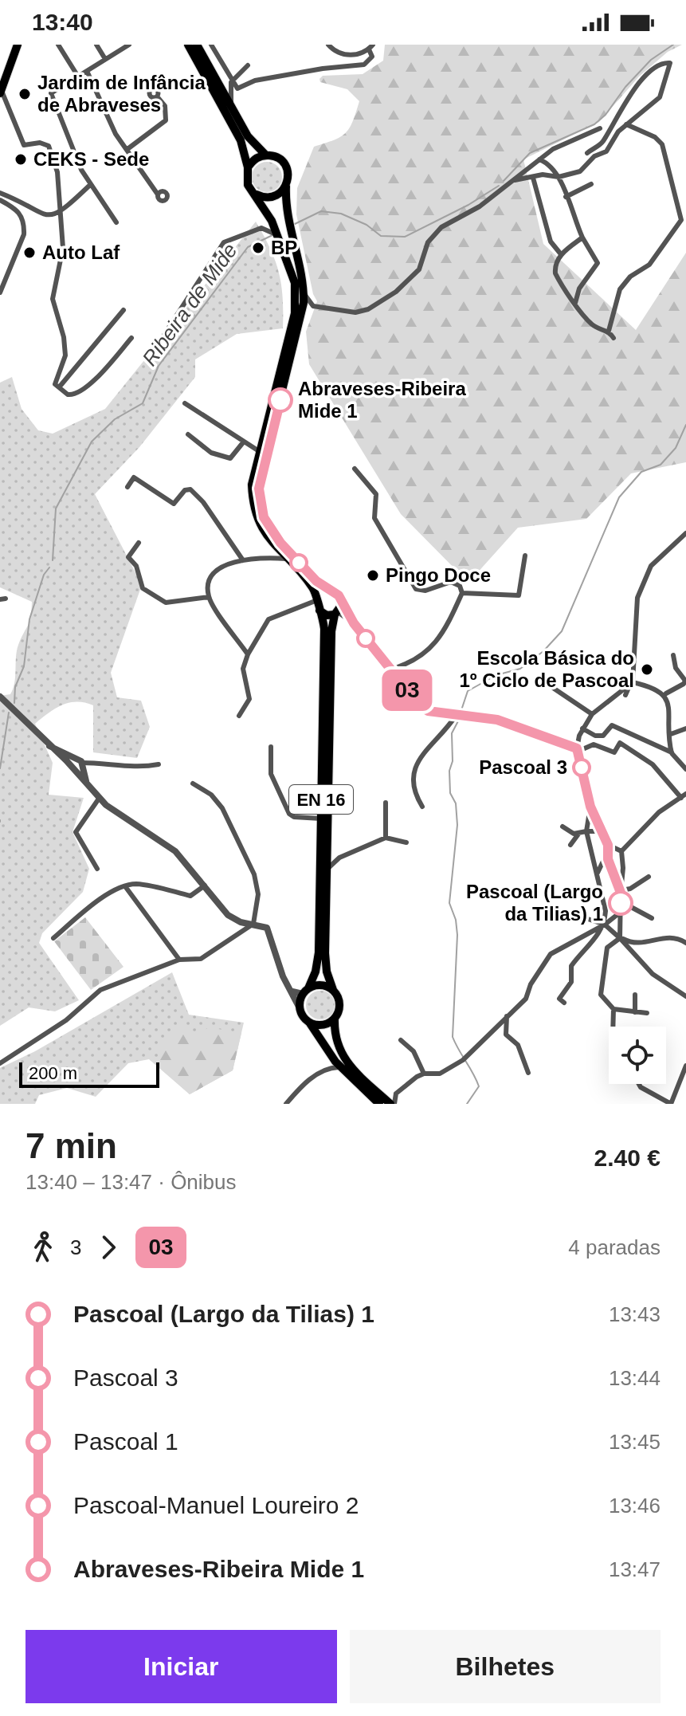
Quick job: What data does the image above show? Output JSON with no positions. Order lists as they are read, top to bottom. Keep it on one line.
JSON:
{"streets":{"main road":["EN 16"]},"water":["Ribeira de Mide"],"places":["Jardim de Infância de Abraveses","CEKS - Sede","BP","Auto Laf","Abraveses-Ribeira Mide 1","Pingo Doce","Escola Básica do 1º Ciclo de Pascoal","Pascoal 3","Pascoal (Largo da Tilias) 1"],"lines":["bus line 03"],"scale_bar":"200 m","page":{"status":"13:40","on_map":"03","scale":"200 m","heading":["7 min","13:40 – 13:47 · Ônibus","2.40 €"],"legs":["3","03","4 paradas"],"list":[{"name":"Pascoal (Largo da Tilias) 1","value":"13:43"},{"name":"Pascoal 3","value":"13:44"},{"name":"Pascoal 1","value":"13:45"},{"name":"Pascoal-Manuel Loureiro 2","value":"13:46"},{"name":"Abraveses-Ribeira Mide 1","value":"13:47"}],"buttons":["Iniciar","Bilhetes"]}}
